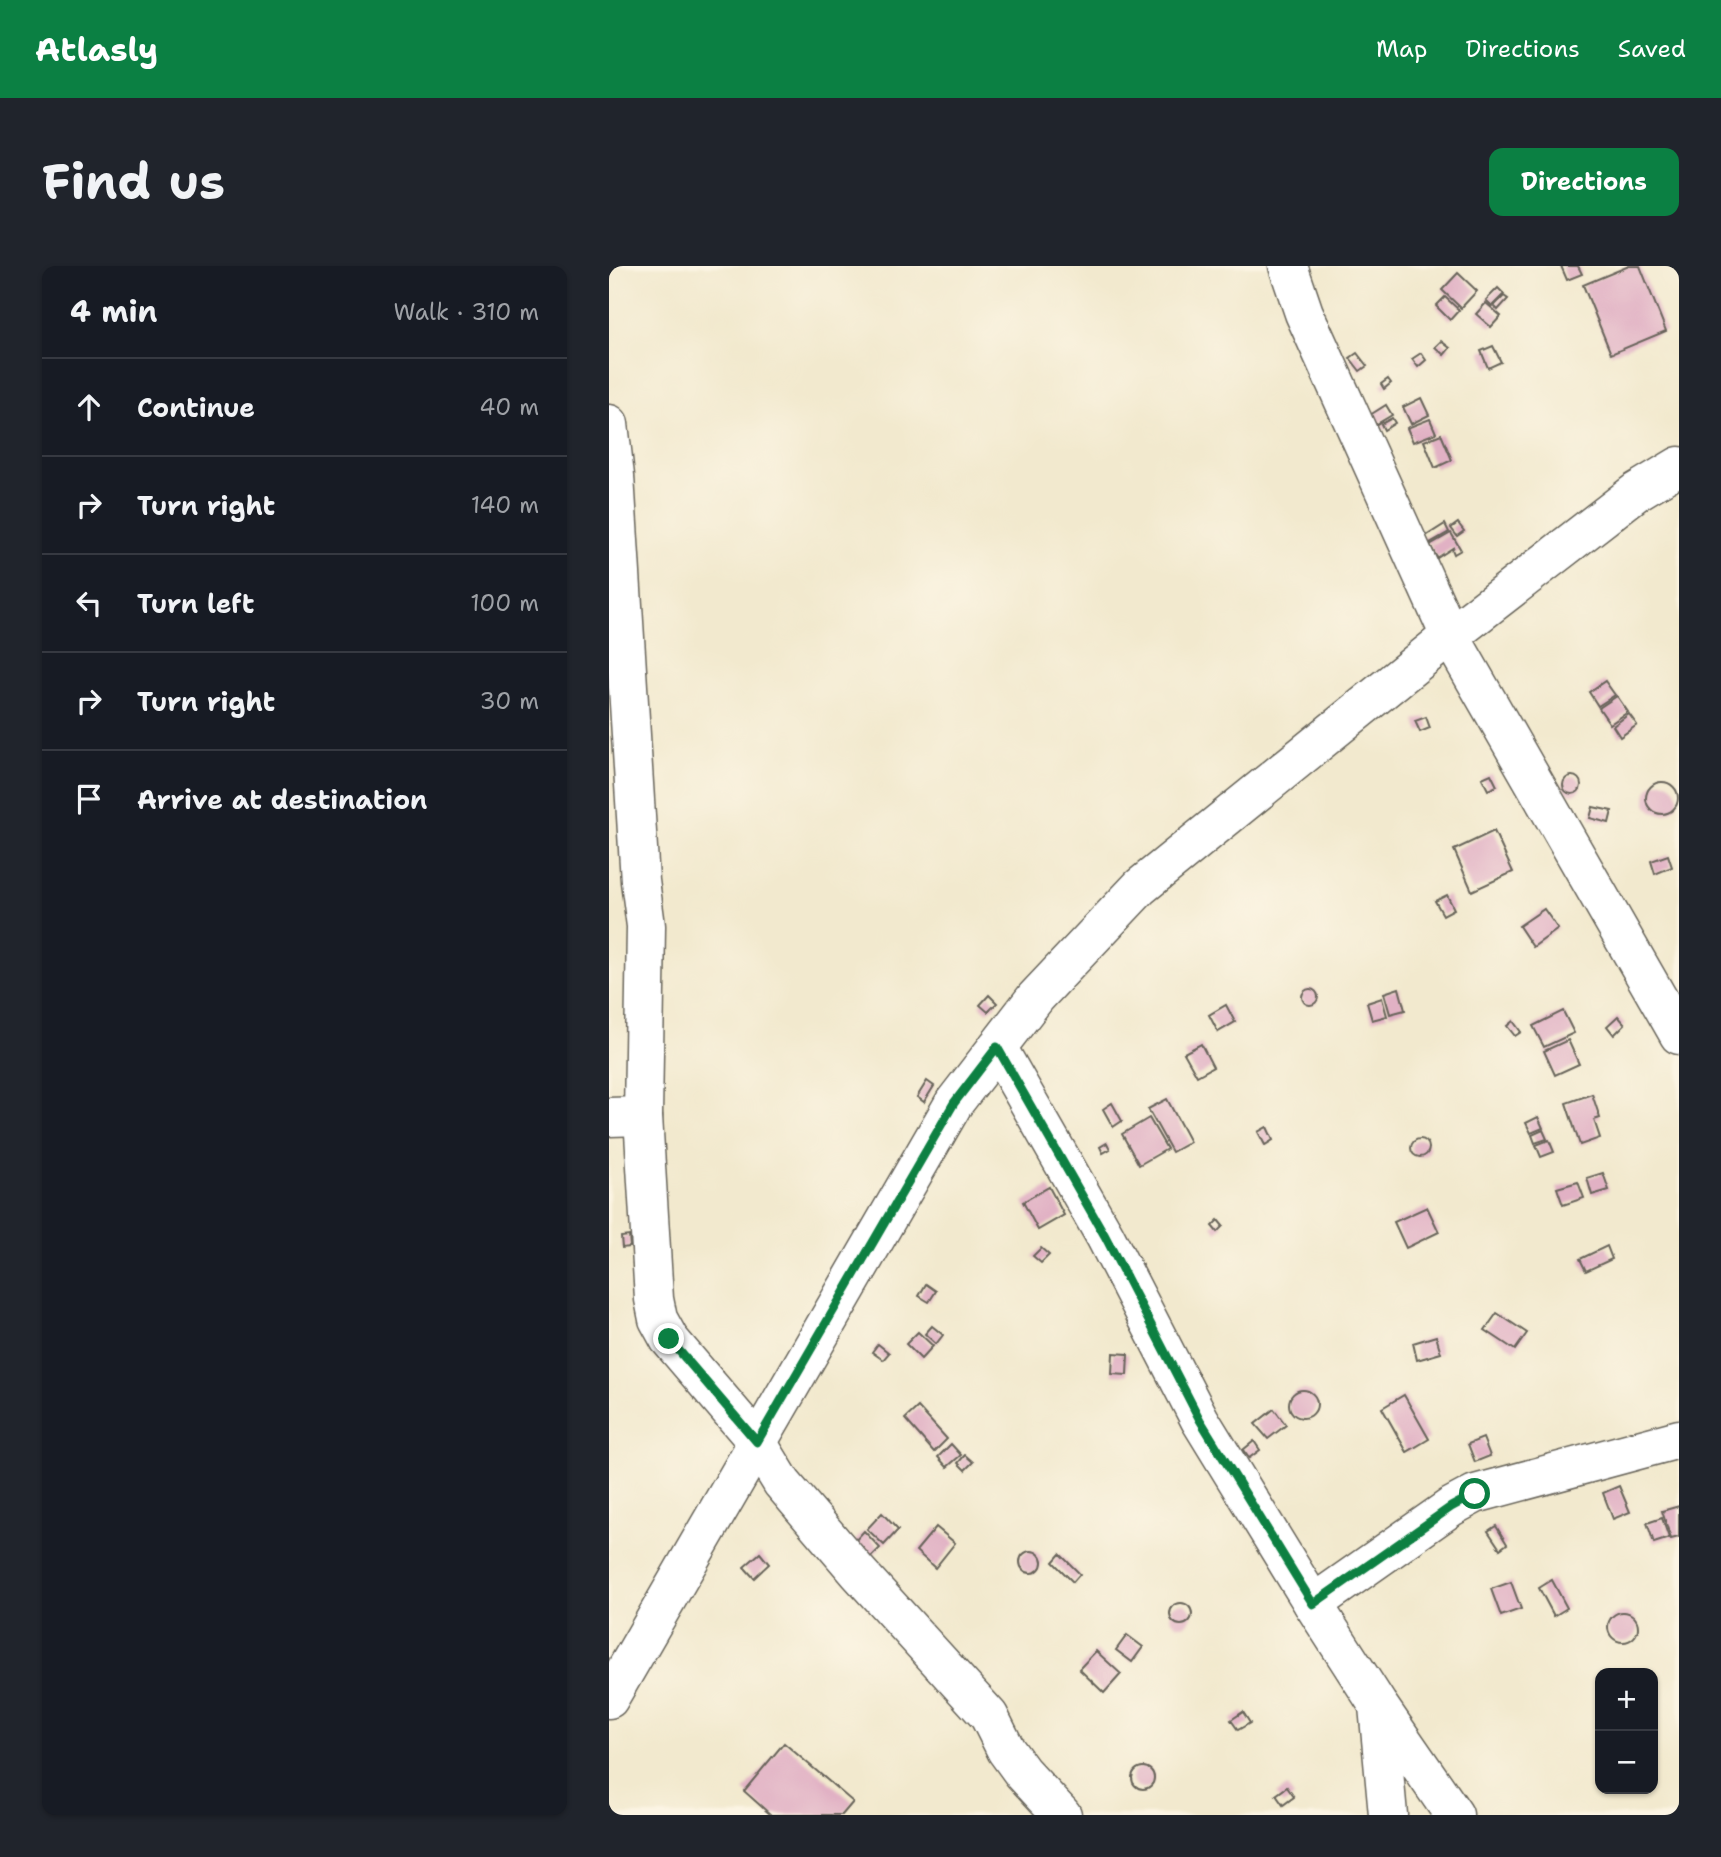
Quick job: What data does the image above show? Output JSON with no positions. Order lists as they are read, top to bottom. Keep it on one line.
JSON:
{"page":{"header":"Atlasly","nav":["Map","Directions","Saved"],"buttons":"Directions","title":"Find us","heading":["4 min","Walk · 310 m"],"list":[["Continue","40 m"],["Turn right","140 m"],["Turn left","100 m"],["Turn right","30 m"],"Arrive at destination"],"map_buttons":["+","−"]}}
